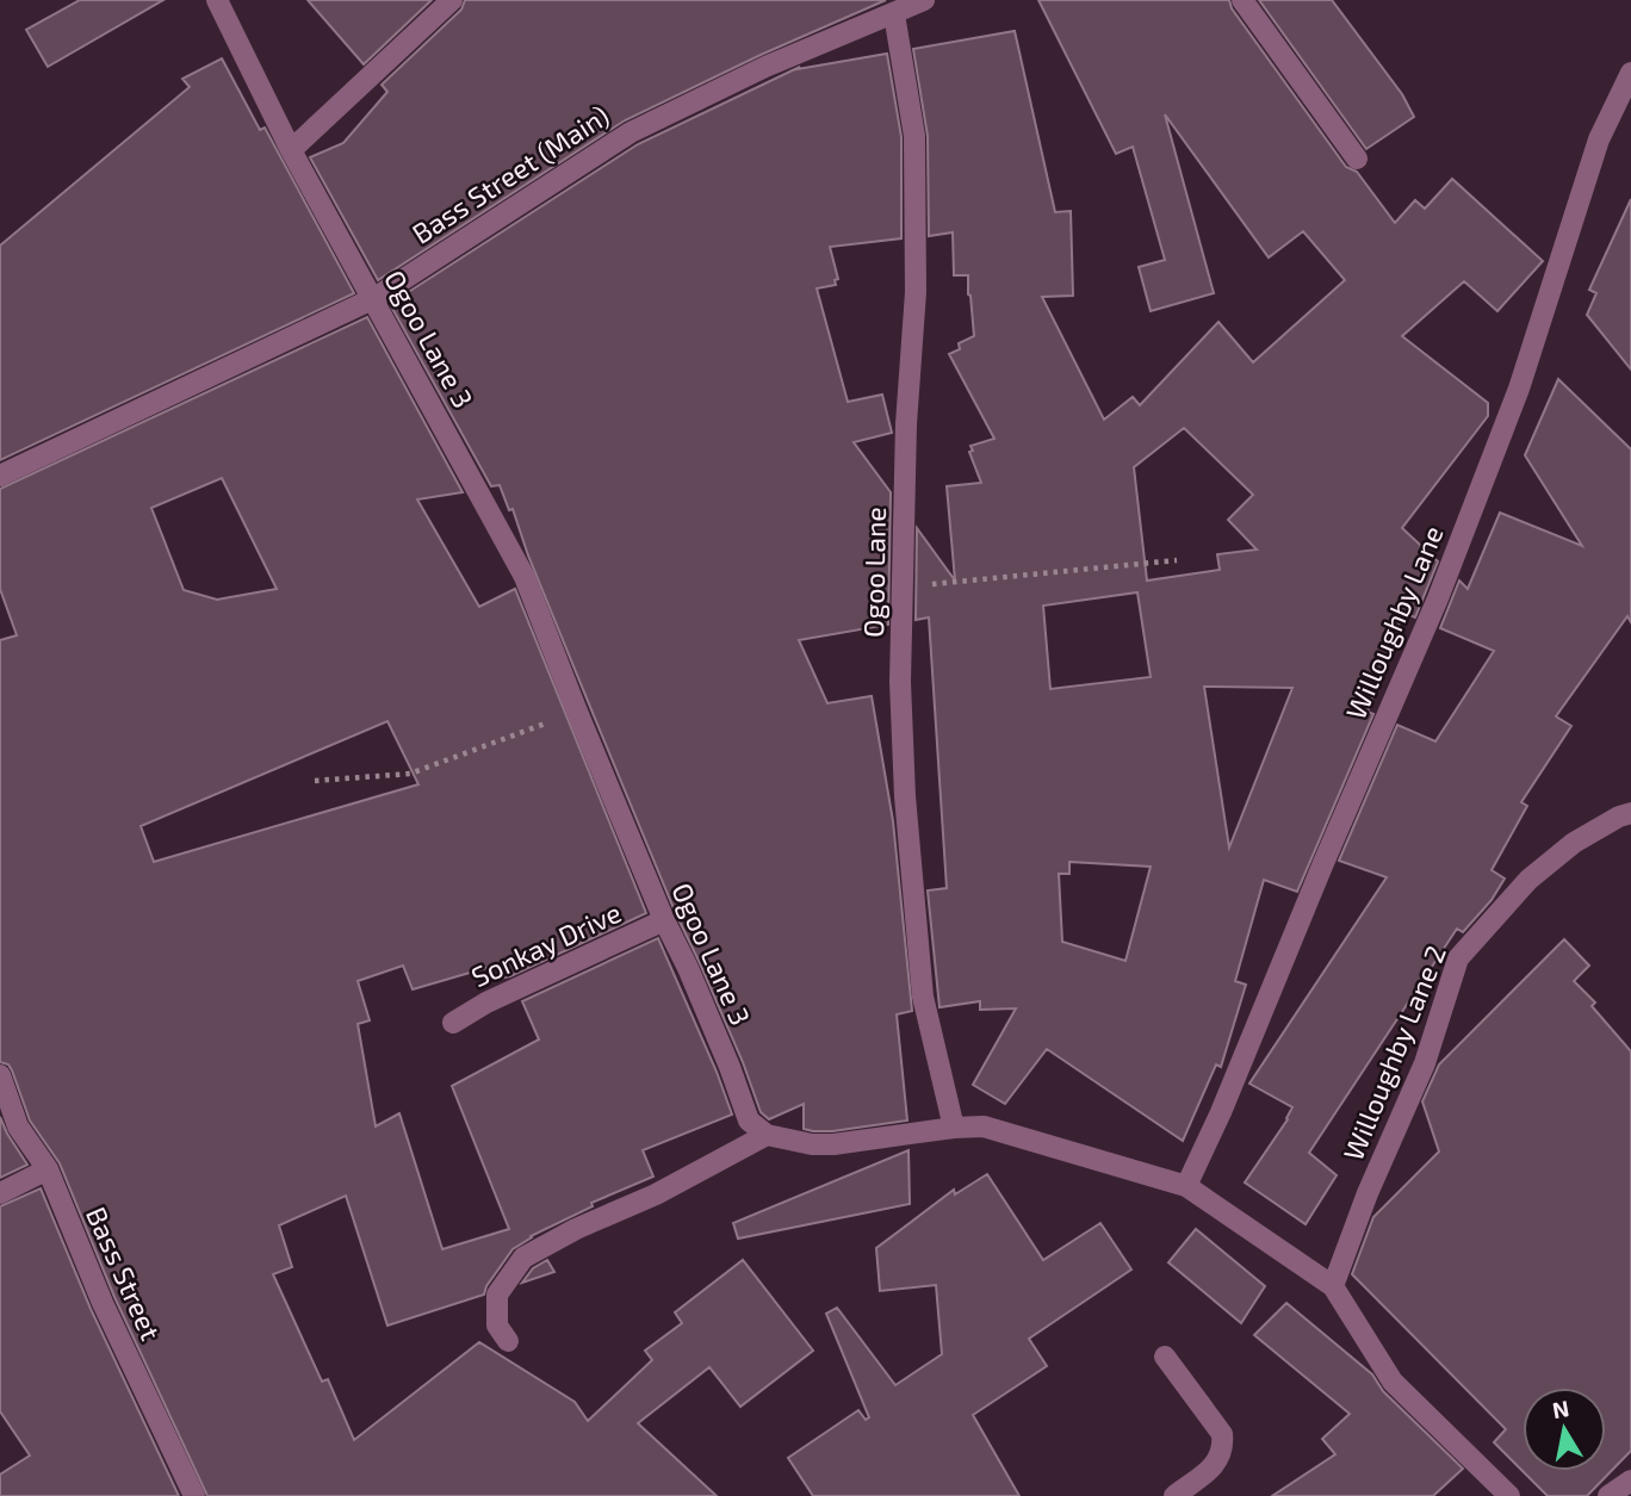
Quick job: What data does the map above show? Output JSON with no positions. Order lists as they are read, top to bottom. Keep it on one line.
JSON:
{"streets":{"street":["Bass Street (Main)","Ogoo Lane 3","Ogoo Lane","Willoughby Lane","Sonkay Drive","Willoughby Lane 2","Bass Street"]},"crossings":[["Bass Street (Main)","Ogoo Lane 3"],["Bass Street (Main)","Ogoo Lane"],["Ogoo Lane 3","Sonkay Drive"]],"north":"top"}
